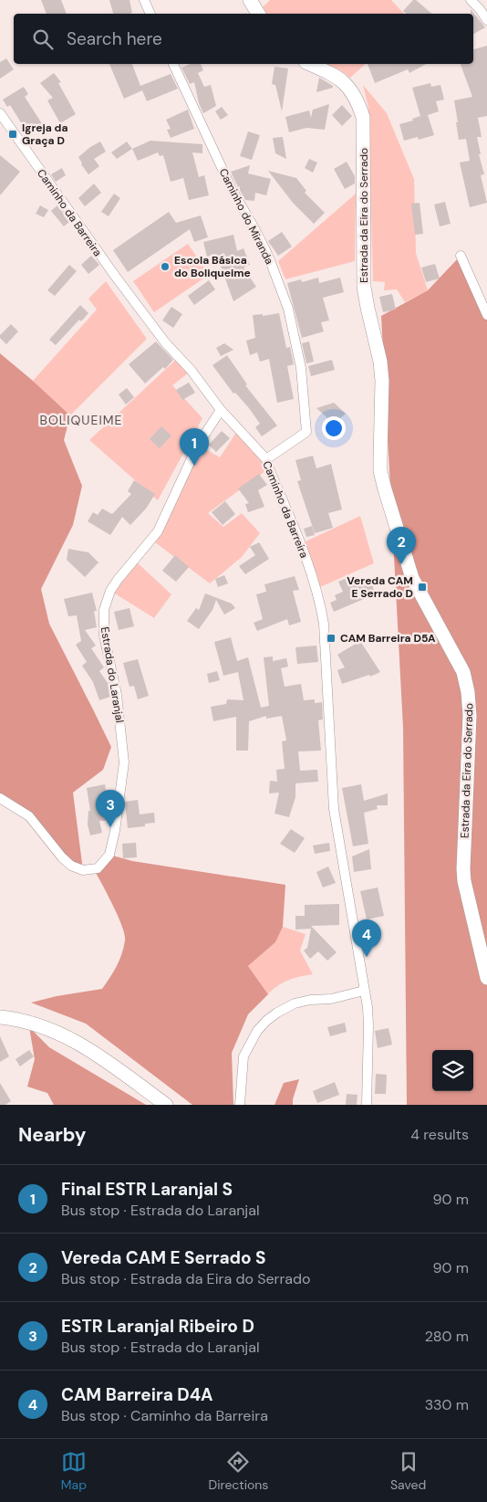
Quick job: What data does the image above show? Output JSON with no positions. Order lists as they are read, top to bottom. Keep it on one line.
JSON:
{"streets":{"main road":["Estrada da Eira do Serrado"],"street":["Caminho da Barreira","Caminho do Miranda","Estrada do Laranjal"]},"crossings":[["Caminho da Barreira","Caminho do Miranda"],["Caminho da Barreira","Estrada do Laranjal"]],"districts":["BOLIQUEIME"],"places":{"transit":["Igreja da Graça D","Vereda CAM E Serrado D","CAM Barreira D5A"],"other":["Escola Básica do Boliqueime"]},"page":{"search":"Search here","pins":["1","2","3","4"],"heading":["Nearby","4 results"],"list":[{"mark":"1","name":"Final ESTR Laranjal S","note":"Bus stop · Estrada do Laranjal","value":"90 m"},{"mark":"2","name":"Vereda CAM E Serrado S","note":"Bus stop · Estrada da Eira do Serrado","value":"90 m"},{"mark":"3","name":"ESTR Laranjal Ribeiro D","note":"Bus stop · Estrada do Laranjal","value":"280 m"},{"mark":"4","name":"CAM Barreira D4A","note":"Bus stop · Caminho da Barreira","value":"330 m"}],"nav":["Map","Directions","Saved"]}}
